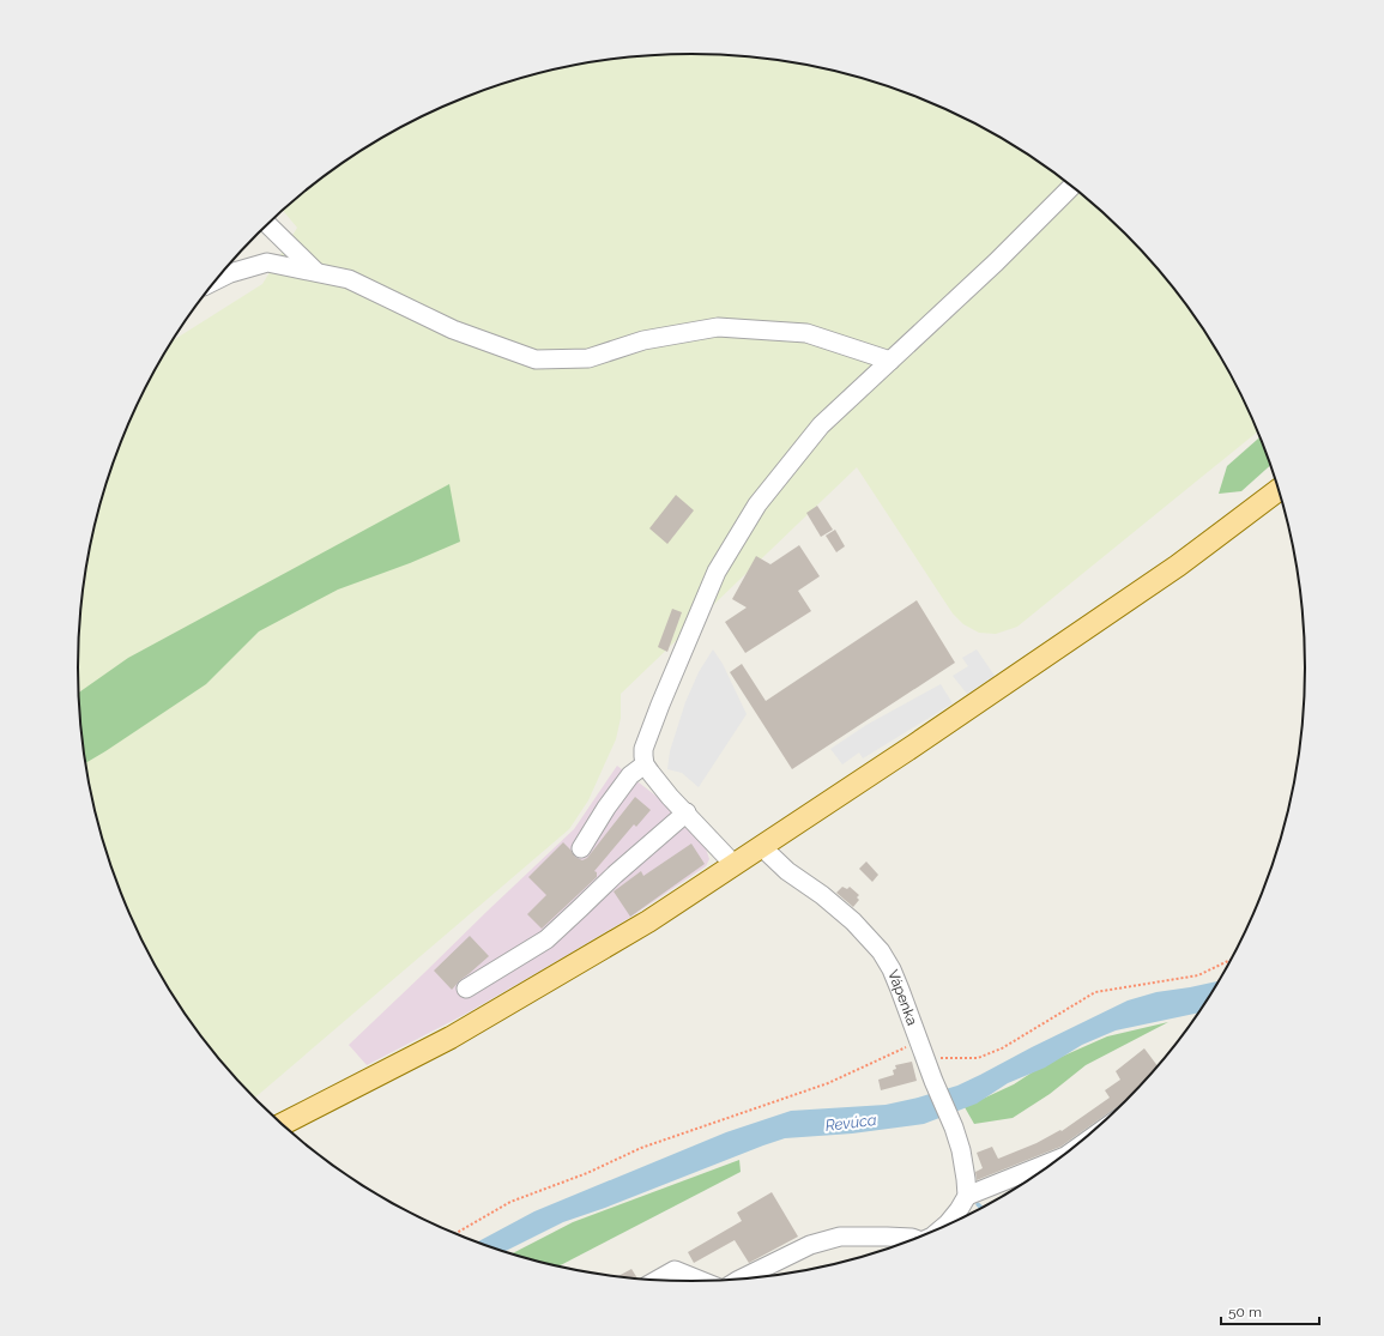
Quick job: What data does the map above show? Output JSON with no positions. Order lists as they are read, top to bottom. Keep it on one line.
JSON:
{"streets":{"street":["Vápenka"]},"water":["Revúca"],"scale_bar":"50 m"}
